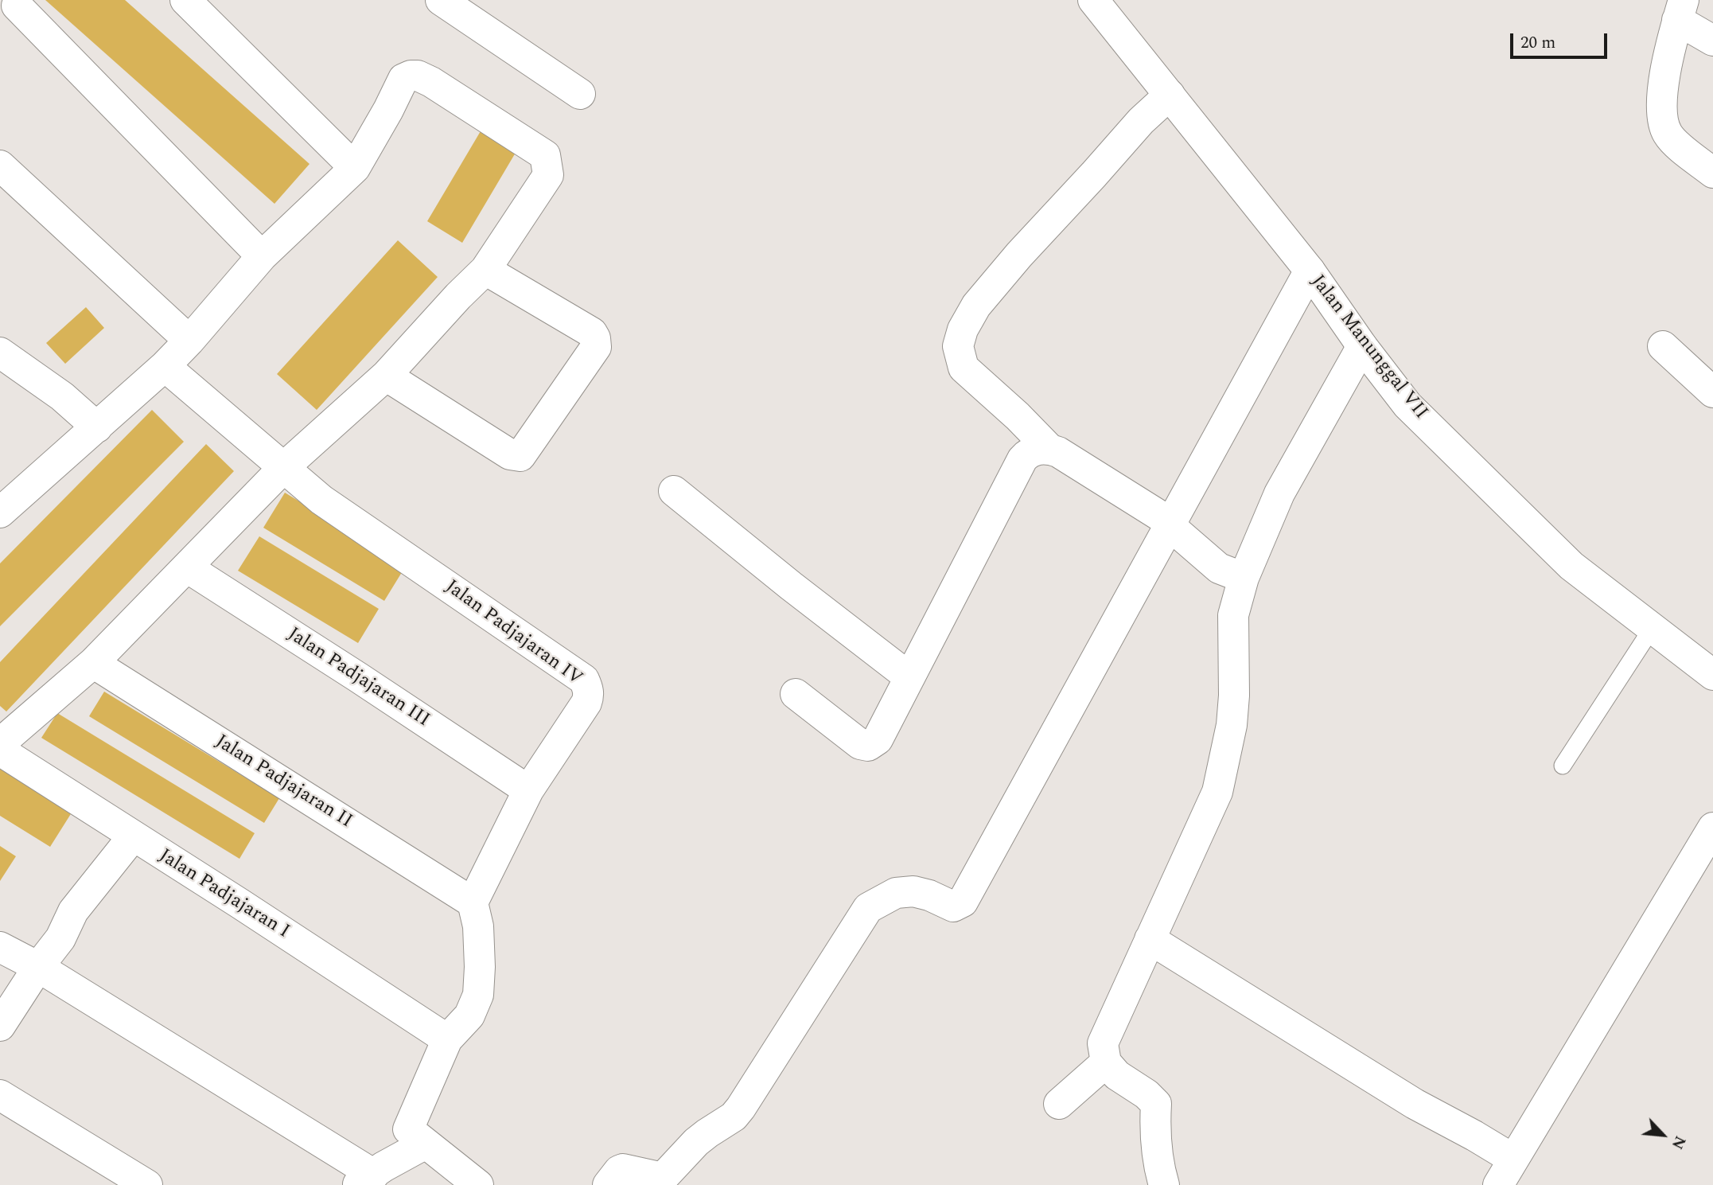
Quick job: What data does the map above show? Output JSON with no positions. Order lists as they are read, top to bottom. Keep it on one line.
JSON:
{"streets":{"street":["Jalan Manunggal VII","Jalan Padjajaran IV","Jalan Padjajaran III","Jalan Padjajaran II","Jalan Padjajaran I"]},"crossings":[["Jalan Padjajaran IV","Jalan Padjajaran III"],["Jalan Padjajaran IV","Jalan Padjajaran II"]],"scale_bar":"20 m","north":"bottom right"}
